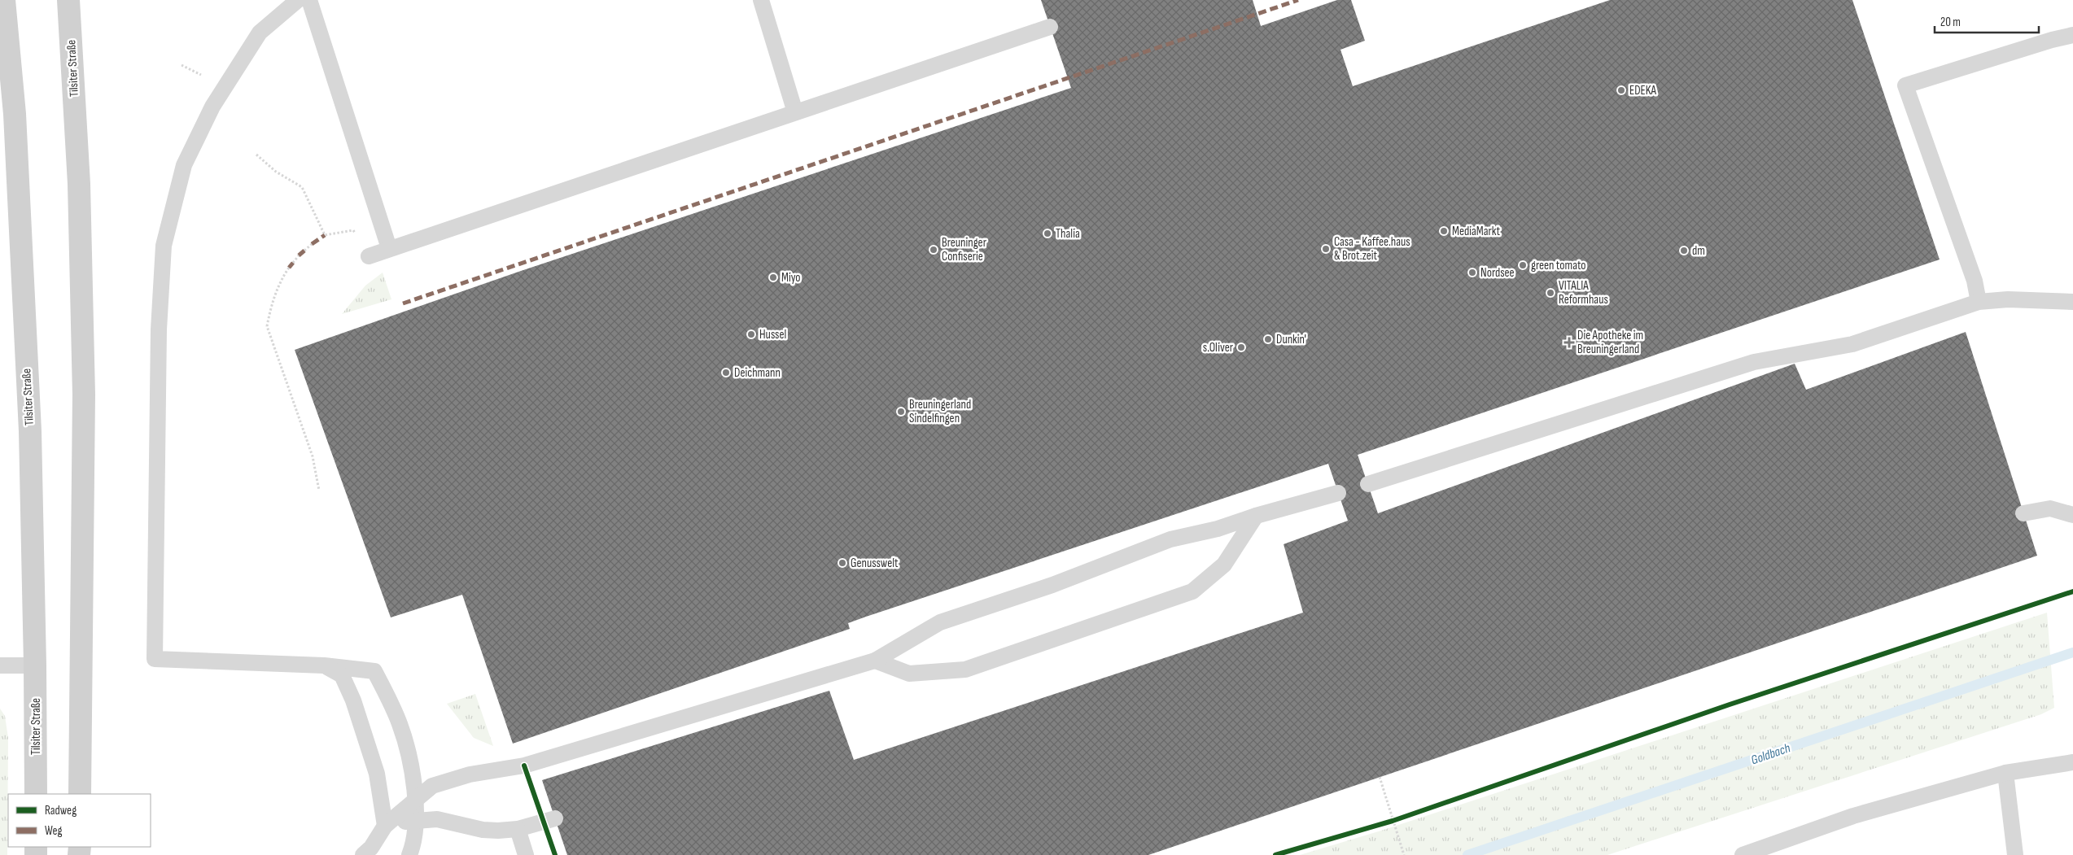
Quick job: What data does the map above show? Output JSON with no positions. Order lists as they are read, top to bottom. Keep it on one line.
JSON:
{"streets":{"main road":["Tilsiter Straße"]},"water":["Goldbach"],"places":{"other":["EDEKA","MediaMarkt","Thalia","Casa - Kaffee.haus & Brot.zeit","Breuninger Confiserie","dm","green tomato","Nordsee","Miyo","VITALIA Reformhaus","Hussel","Dunkin'","s.Oliver","Deichmann","Breuningerland Sindelfingen","Genusswelt"],"health":["Die Apotheke im Breuningerland"]},"legend":["Radweg","Weg"],"scale_bar":"20 m"}
